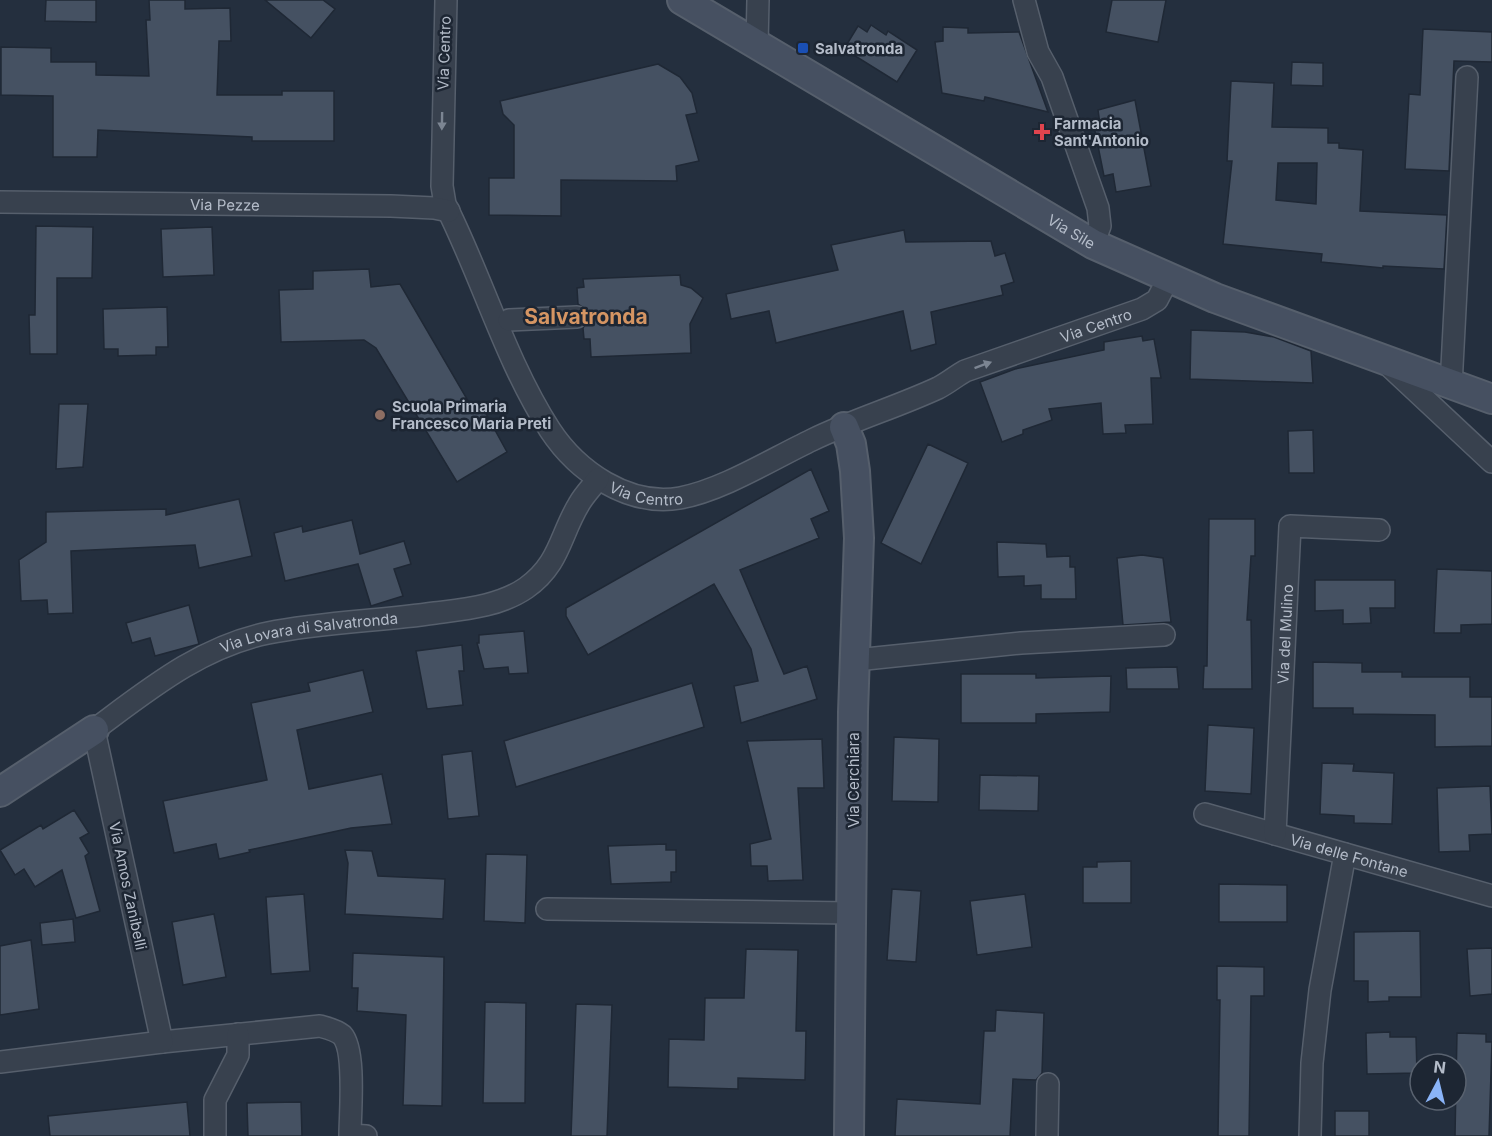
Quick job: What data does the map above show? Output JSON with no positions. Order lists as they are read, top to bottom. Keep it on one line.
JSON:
{"streets":{"street":["Via Centro","Via Pezze","Via Sile","Via Lovara di Salvatronda","Via del Mulino","Via Cerchiara","Via delle Fontane","Via Amos Zanibelli"]},"crossings":[["Via Centro","Via Pezze"],["Via Centro","Via Sile"],["Via Centro","Via Lovara di Salvatronda"],["Via Centro","Via Cerchiara"],["Via Lovara di Salvatronda","Via Amos Zanibelli"],["Via del Mulino","Via delle Fontane"]],"districts":["Salvatronda"],"places":{"transit":["Salvatronda"],"health":["Farmacia Sant'Antonio"],"other":["Scuola Primaria Francesco Maria Preti"]},"north":"top"}
